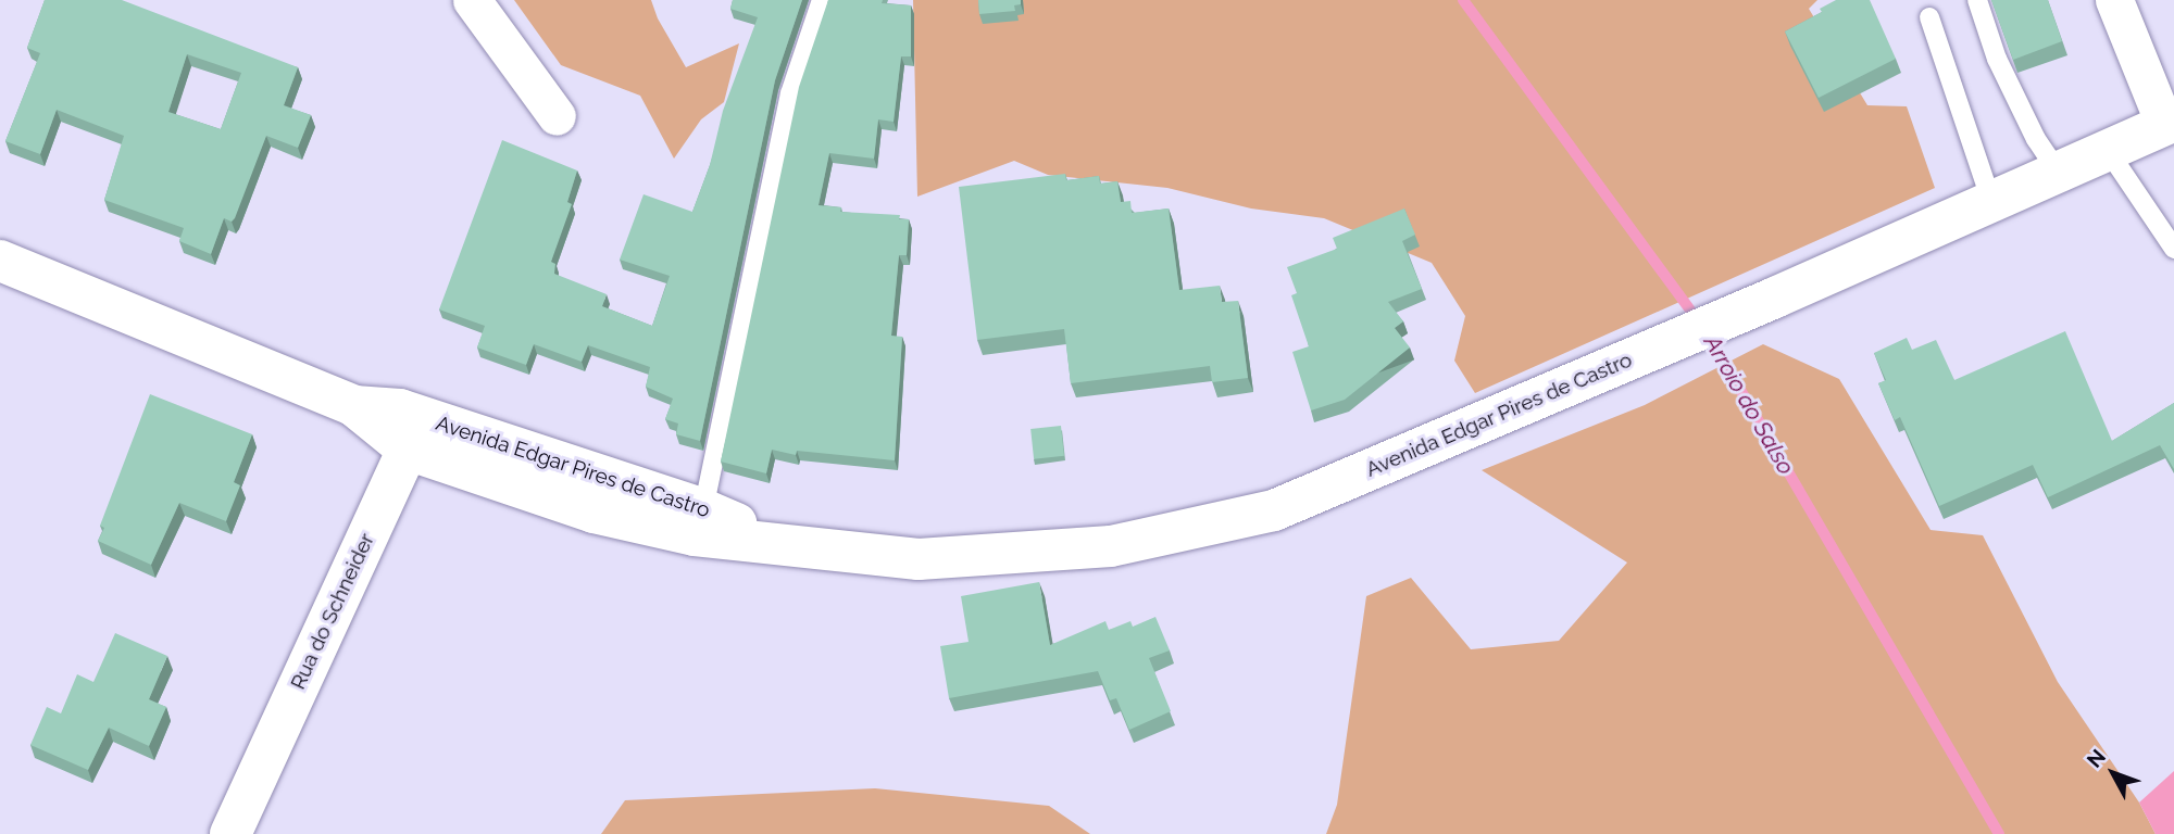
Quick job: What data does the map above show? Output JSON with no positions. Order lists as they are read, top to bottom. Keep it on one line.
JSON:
{"streets":{"main road":["Avenida Edgar Pires de Castro","Rua do Schneider"]},"crossings":[["Avenida Edgar Pires de Castro","Rua do Schneider"]],"water":["Arroio do Salso"],"north":"top left"}
